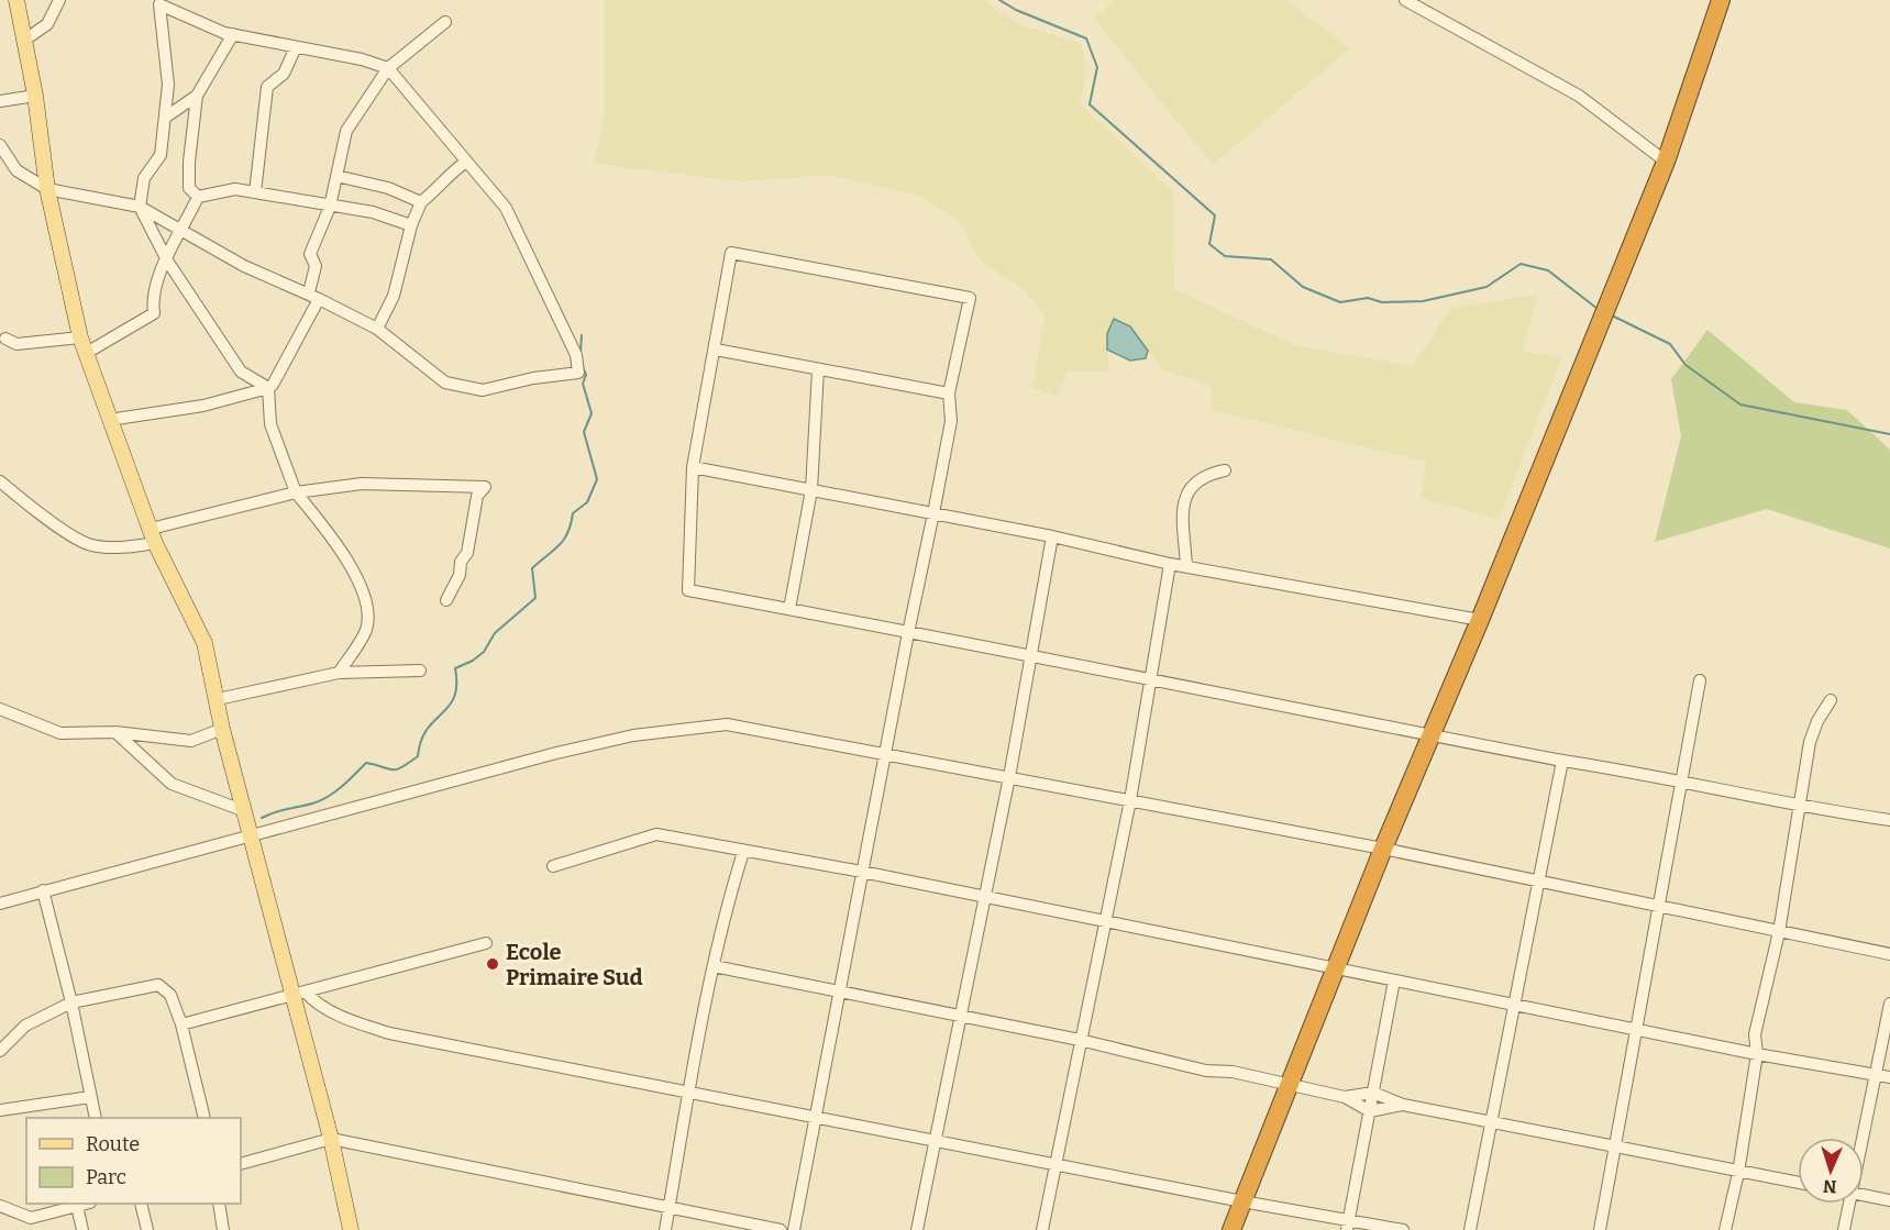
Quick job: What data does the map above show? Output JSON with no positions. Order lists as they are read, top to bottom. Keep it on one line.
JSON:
{"places":["Ecole Primaire Sud"],"legend":["Route","Parc"],"north":"bottom"}
